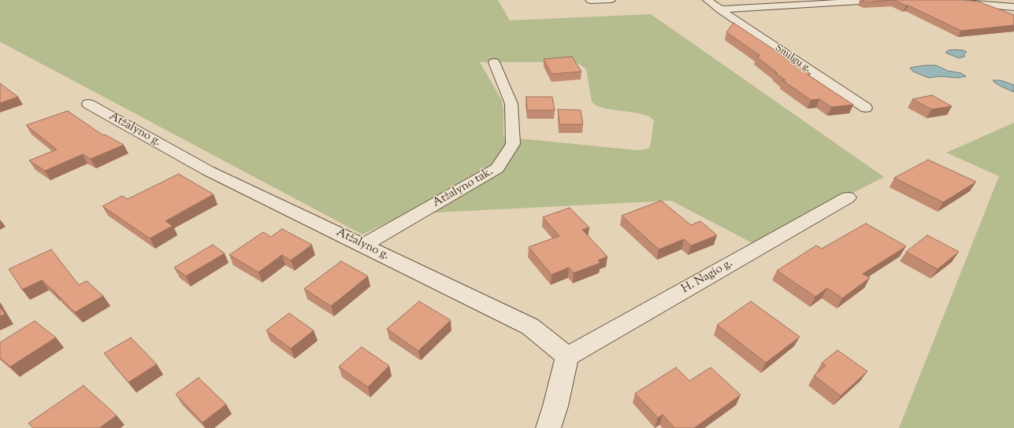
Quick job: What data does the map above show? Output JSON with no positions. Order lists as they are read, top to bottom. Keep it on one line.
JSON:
{"streets":{"street":["Smilgų g.","Atžalyno g.","Atžalyno tak.","H. Nagio g."]},"crossings":[["Atžalyno g.","Atžalyno tak."],["Atžalyno g.","H. Nagio g."]]}
